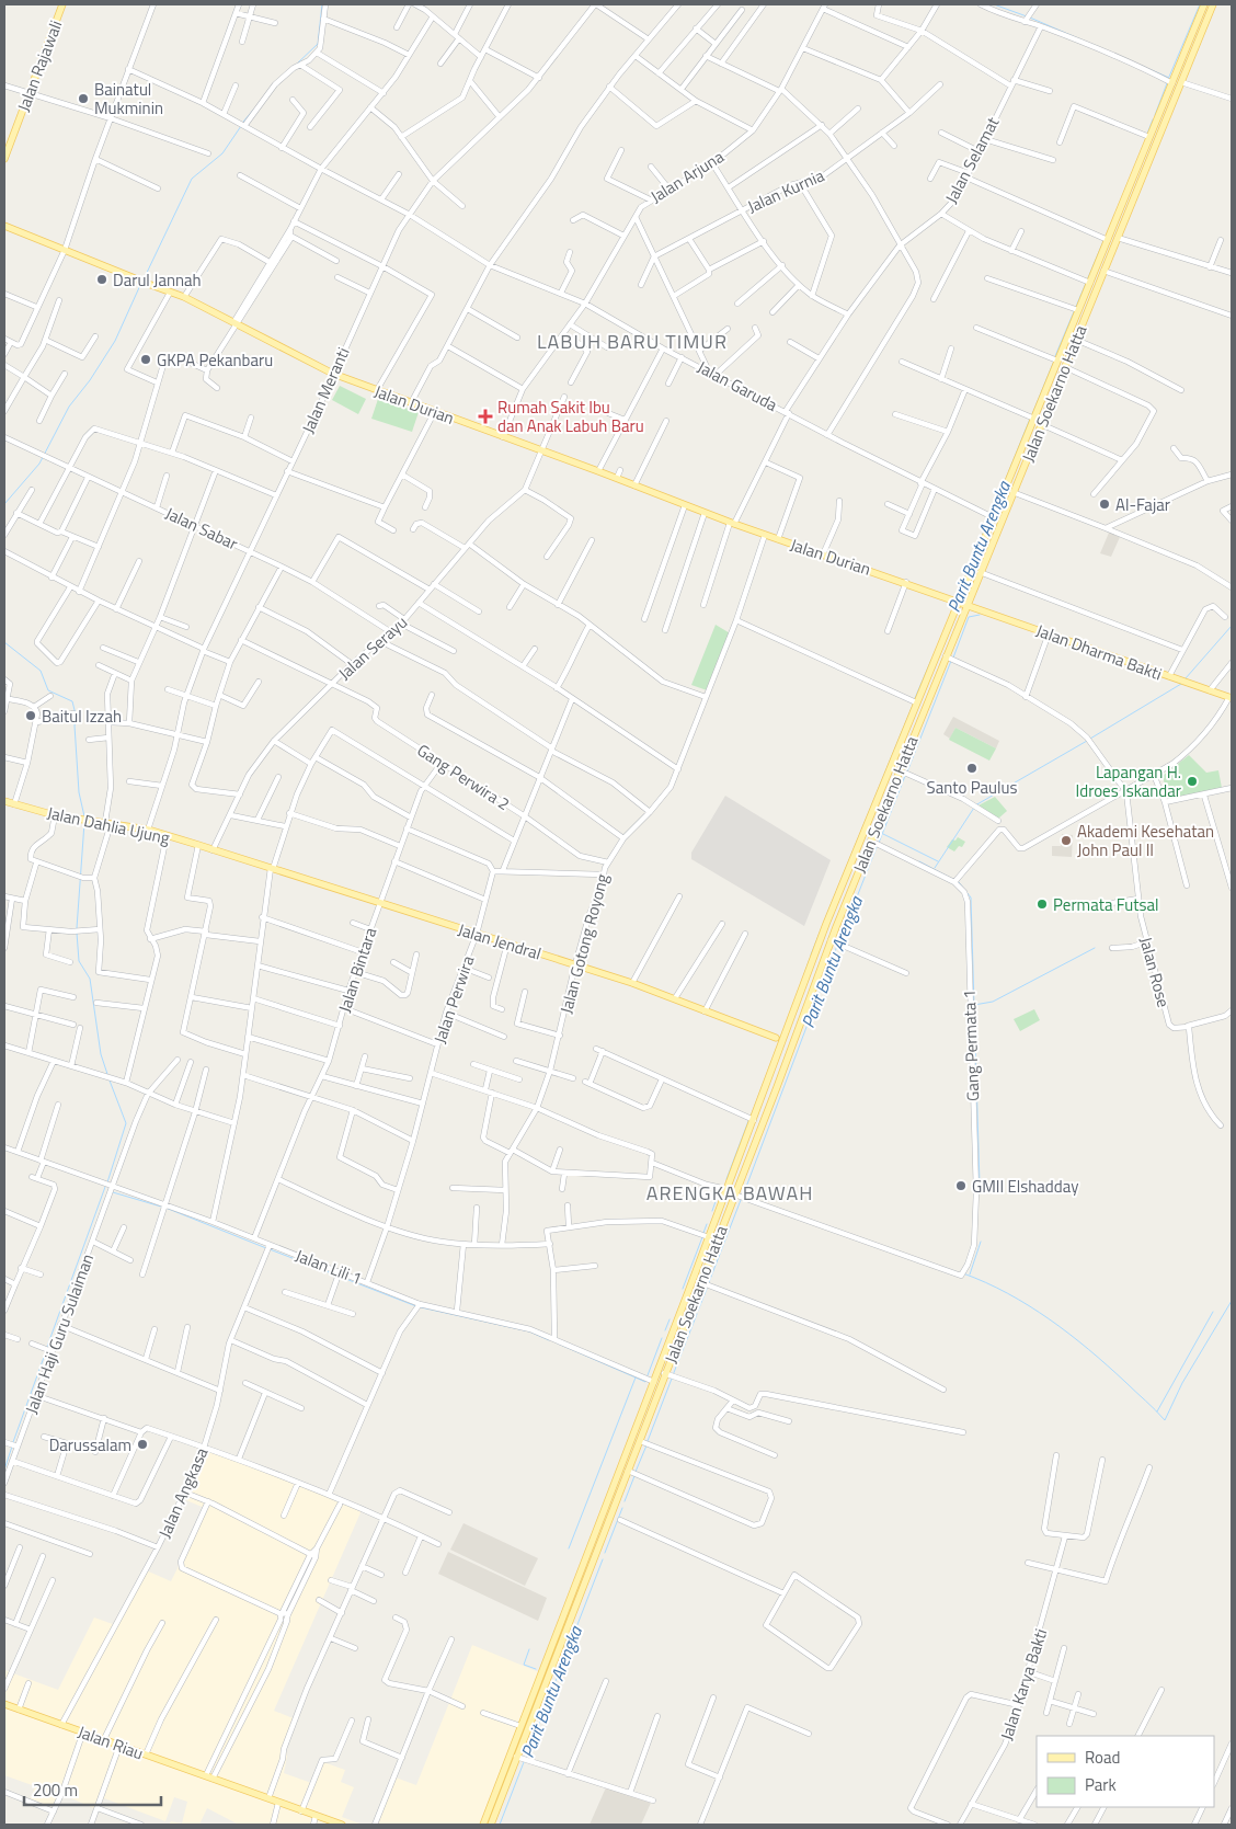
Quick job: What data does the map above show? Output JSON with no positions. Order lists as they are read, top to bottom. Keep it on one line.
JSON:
{"streets":{"main road":["Jalan Rajawali","Jalan Soekarno Hatta","Jalan Durian","Jalan Dharma Bakti","Jalan Dahlia Ujung","Jalan Jendral","Jalan Riau"],"street":["Jalan Selamat","Jalan Arjuna","Jalan Kurnia","Jalan Garuda","Jalan Meranti","Jalan Sabar","Jalan Serayu","Gang Perwira 2","Jalan Gotong Royong","Jalan Bintara","Jalan Rose","Jalan Perwira","Gang Permata 1","Jalan Lili 1","Jalan Haji Guru Sulaiman","Jalan Angkasa","Jalan Karya Bakti"]},"crossings":[["Jalan Selamat","Jalan Garuda"],["Jalan Selamat","Jalan Durian"],["Jalan Arjuna","Jalan Garuda"],["Jalan Arjuna","Jalan Durian"],["Jalan Garuda","Jalan Meranti"],["Jalan Garuda","Jalan Soekarno Hatta"],["Jalan Meranti","Jalan Durian"],["Jalan Meranti","Jalan Sabar"],["Jalan Meranti","Jalan Dahlia Ujung"],["Jalan Soekarno Hatta","Jalan Durian"],["Jalan Soekarno Hatta","Jalan Dharma Bakti"],["Jalan Soekarno Hatta","Jalan Jendral"],["Jalan Soekarno Hatta","Jalan Rose"],["Jalan Soekarno Hatta","Gang Permata 1"],["Jalan Soekarno Hatta","Jalan Lili 1"],["Jalan Durian","Jalan Serayu"],["Jalan Durian","Jalan Dharma Bakti"],["Jalan Durian","Jalan Gotong Royong"],["Jalan Sabar","Jalan Serayu"],["Jalan Serayu","Gang Perwira 2"],["Jalan Serayu","Jalan Dahlia Ujung"],["Jalan Serayu","Jalan Jendral"],["Gang Perwira 2","Jalan Gotong Royong"],["Gang Perwira 2","Jalan Bintara"],["Jalan Dahlia Ujung","Jalan Jendral"],["Jalan Jendral","Jalan Gotong Royong"],["Jalan Jendral","Jalan Bintara"],["Jalan Jendral","Jalan Perwira"],["Jalan Bintara","Jalan Lili 1"],["Jalan Perwira","Jalan Lili 1"],["Jalan Lili 1","Jalan Haji Guru Sulaiman"],["Jalan Lili 1","Jalan Angkasa"],["Jalan Angkasa","Jalan Riau"]],"districts":["LABUH BARU TIMUR","ARENGKA BAWAH"],"water":["Parit Buntu Arengka"],"places":{"other":["Bainatul Mukminin","Darul Jannah","GKPA Pekanbaru","Al-Fajar","Baitul Izzah","Santo Paulus","Lapangan H. Idroes Iskandar","Akademi Kesehatan John Paul II","Permata Futsal","GMII Elshadday","Darussalam"],"health":["Rumah Sakit Ibu dan Anak Labuh Baru"]},"legend":["Road","Park"],"scale_bar":"200 m"}
